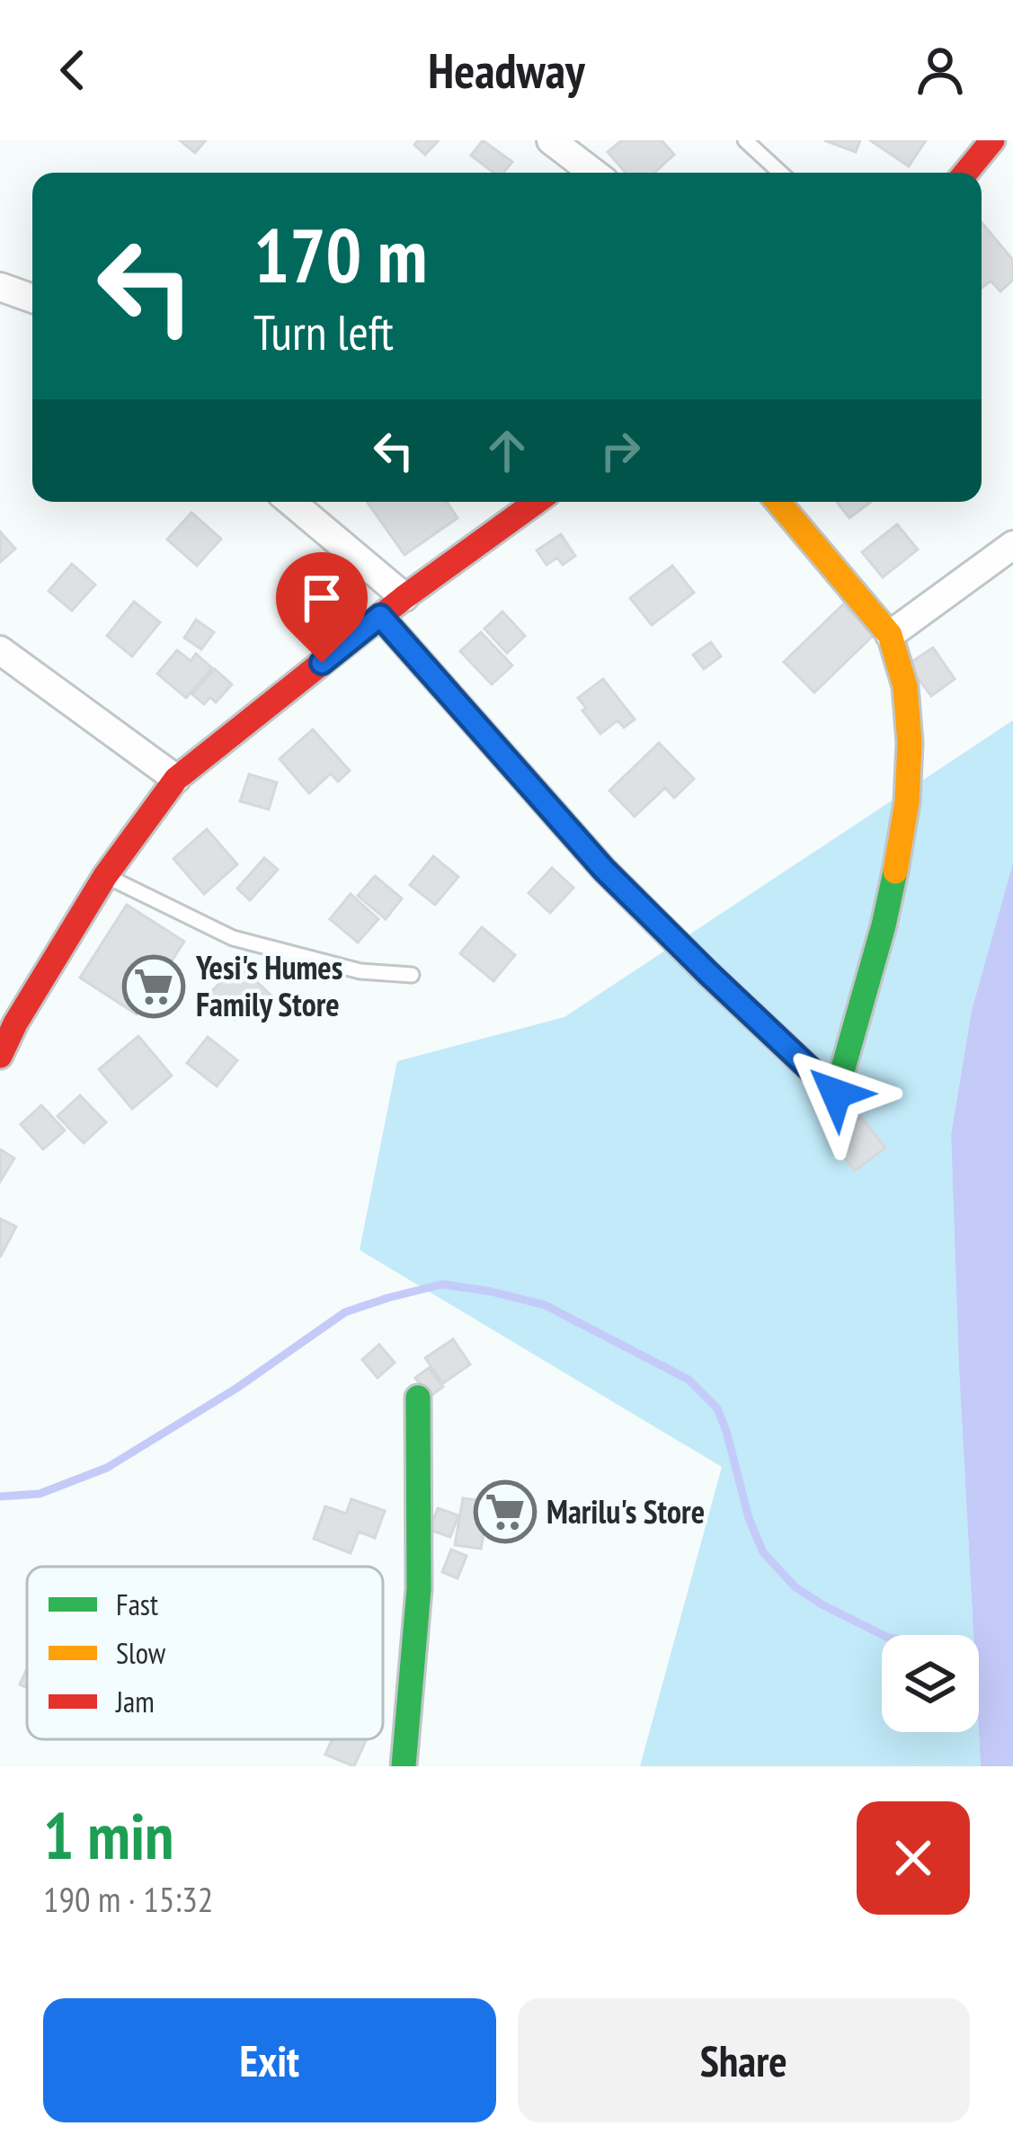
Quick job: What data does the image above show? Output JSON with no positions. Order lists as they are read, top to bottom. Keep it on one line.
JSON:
{"places":{"supermarket":["Yesi's Humes Family Store","Marilu's Store"]},"legend":["Fast","Slow","Jam"],"page":{"header":"Headway","turn":["170 m","Turn left"],"heading":["1 min","190 m · 15:32"],"buttons":["Exit","Share"]}}
